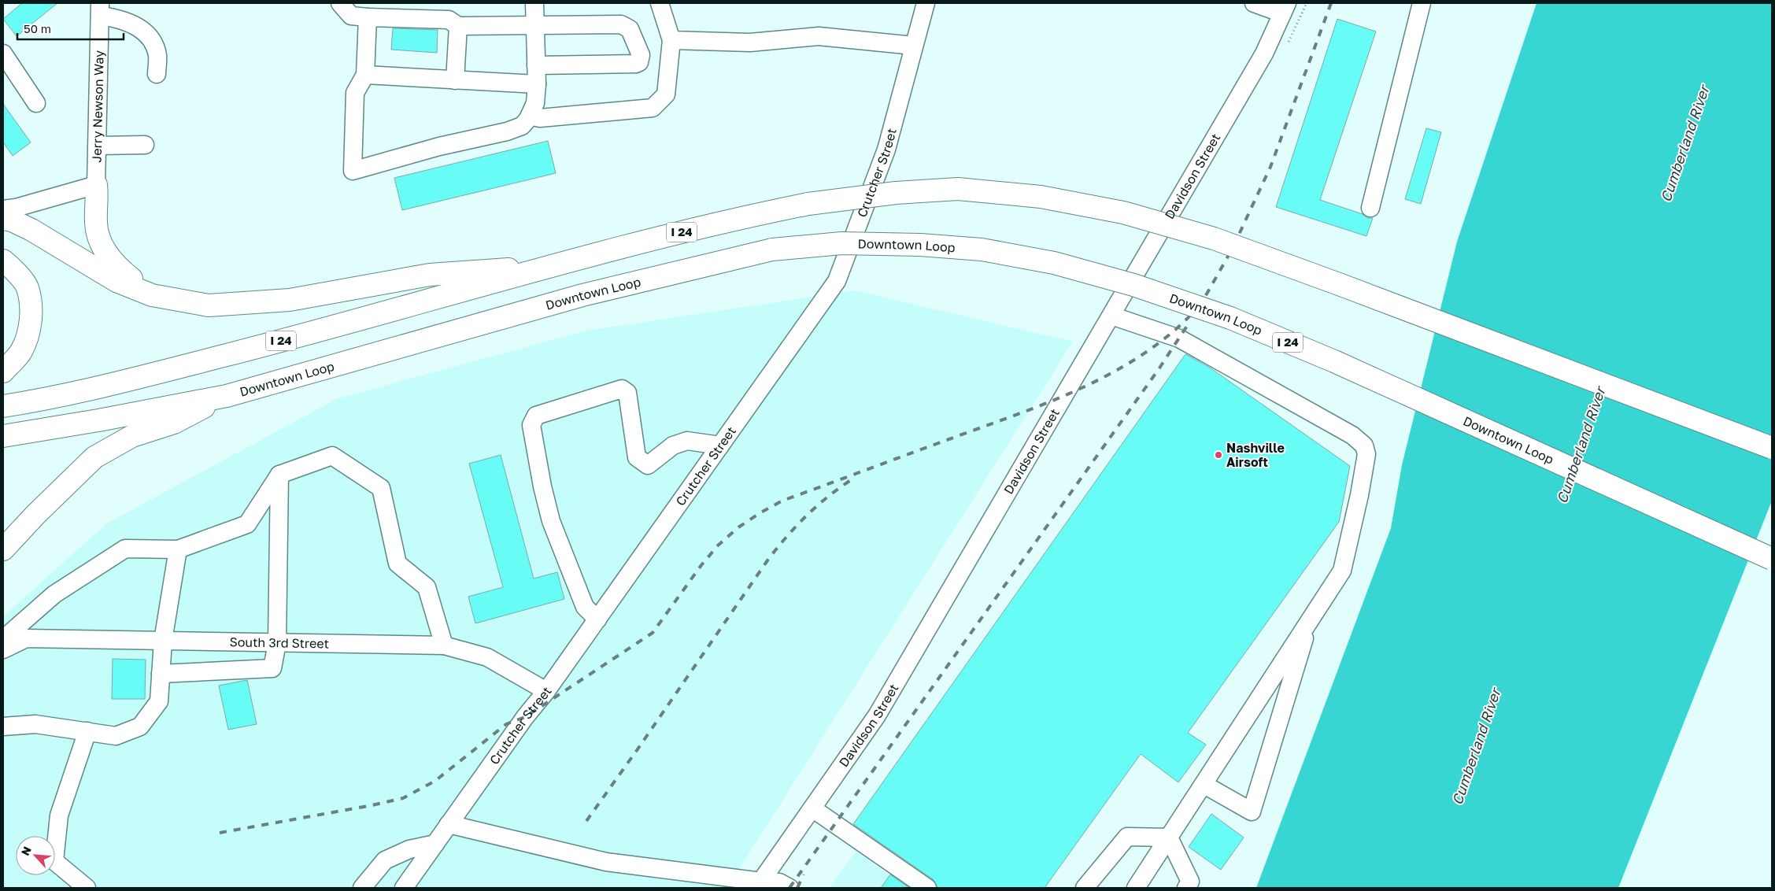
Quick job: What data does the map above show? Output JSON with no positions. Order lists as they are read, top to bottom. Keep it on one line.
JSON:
{"streets":{"highway":["I 24","Downtown Loop"],"street":["Jerry Newson Way","Crutcher Street","Davidson Street","South 3rd Street"]},"crossings":[["Crutcher Street","South 3rd Street"]],"water":["Cumberland River"],"places":["Nashville Airsoft"],"scale_bar":"50 m","north":"top left"}
